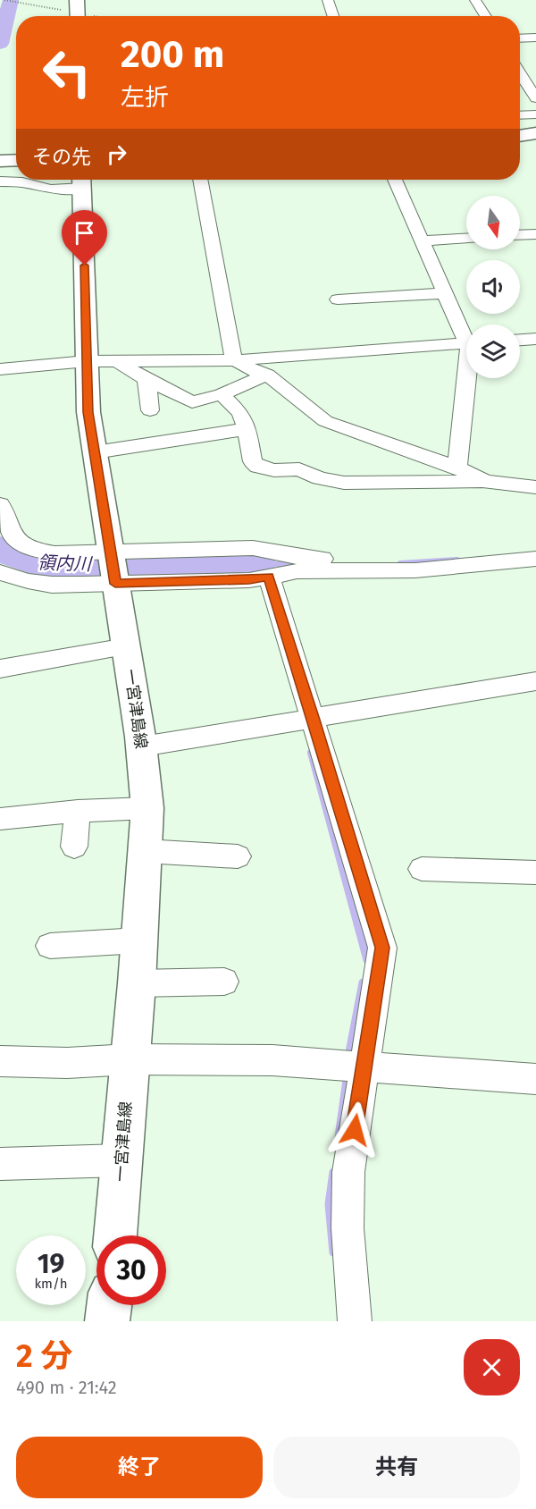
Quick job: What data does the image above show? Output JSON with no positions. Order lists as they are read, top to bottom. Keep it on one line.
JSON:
{"streets":{"main road":["一宮津島線"]},"water":["領内川"],"north":"bottom","page":{"turn":["200 m","左折"],"then":"その先","speed":"19 km/h","limit":"30","heading":["2 分","490 m · 21:42"],"buttons":["終了","共有"]}}
